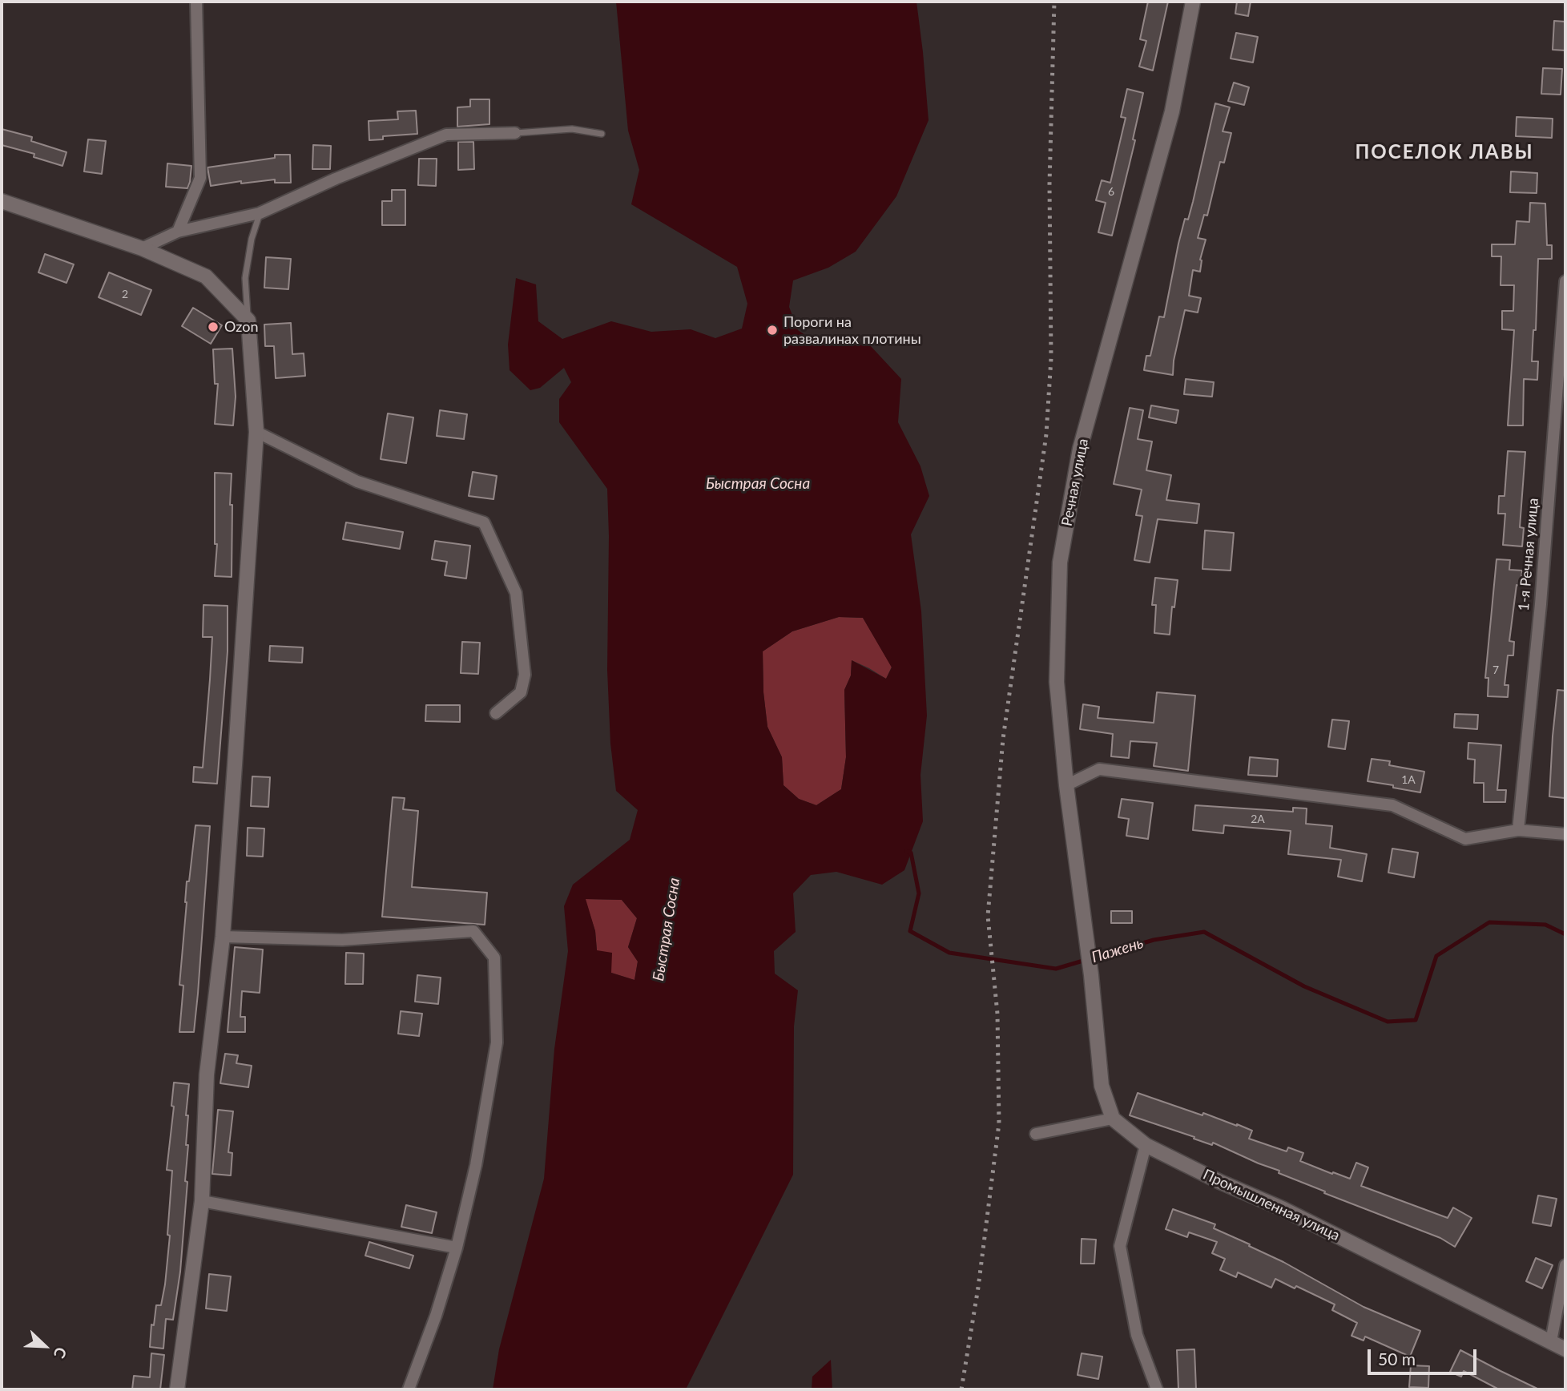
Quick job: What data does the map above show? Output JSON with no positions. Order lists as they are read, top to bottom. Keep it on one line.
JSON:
{"streets":{"street":["Речная улица","1-я Речная улица","Промышленная улица"]},"crossings":[["Речная улица","Промышленная улица"]],"districts":["ПОСЕЛОК ЛАВЫ"],"water":["Быстрая Сосна","Пажень"],"places":["Ozon","Пороги на развалинах плотины"],"house_numbers":["6","2","7","1А","2А"],"scale_bar":"50 m","north":"bottom right"}
